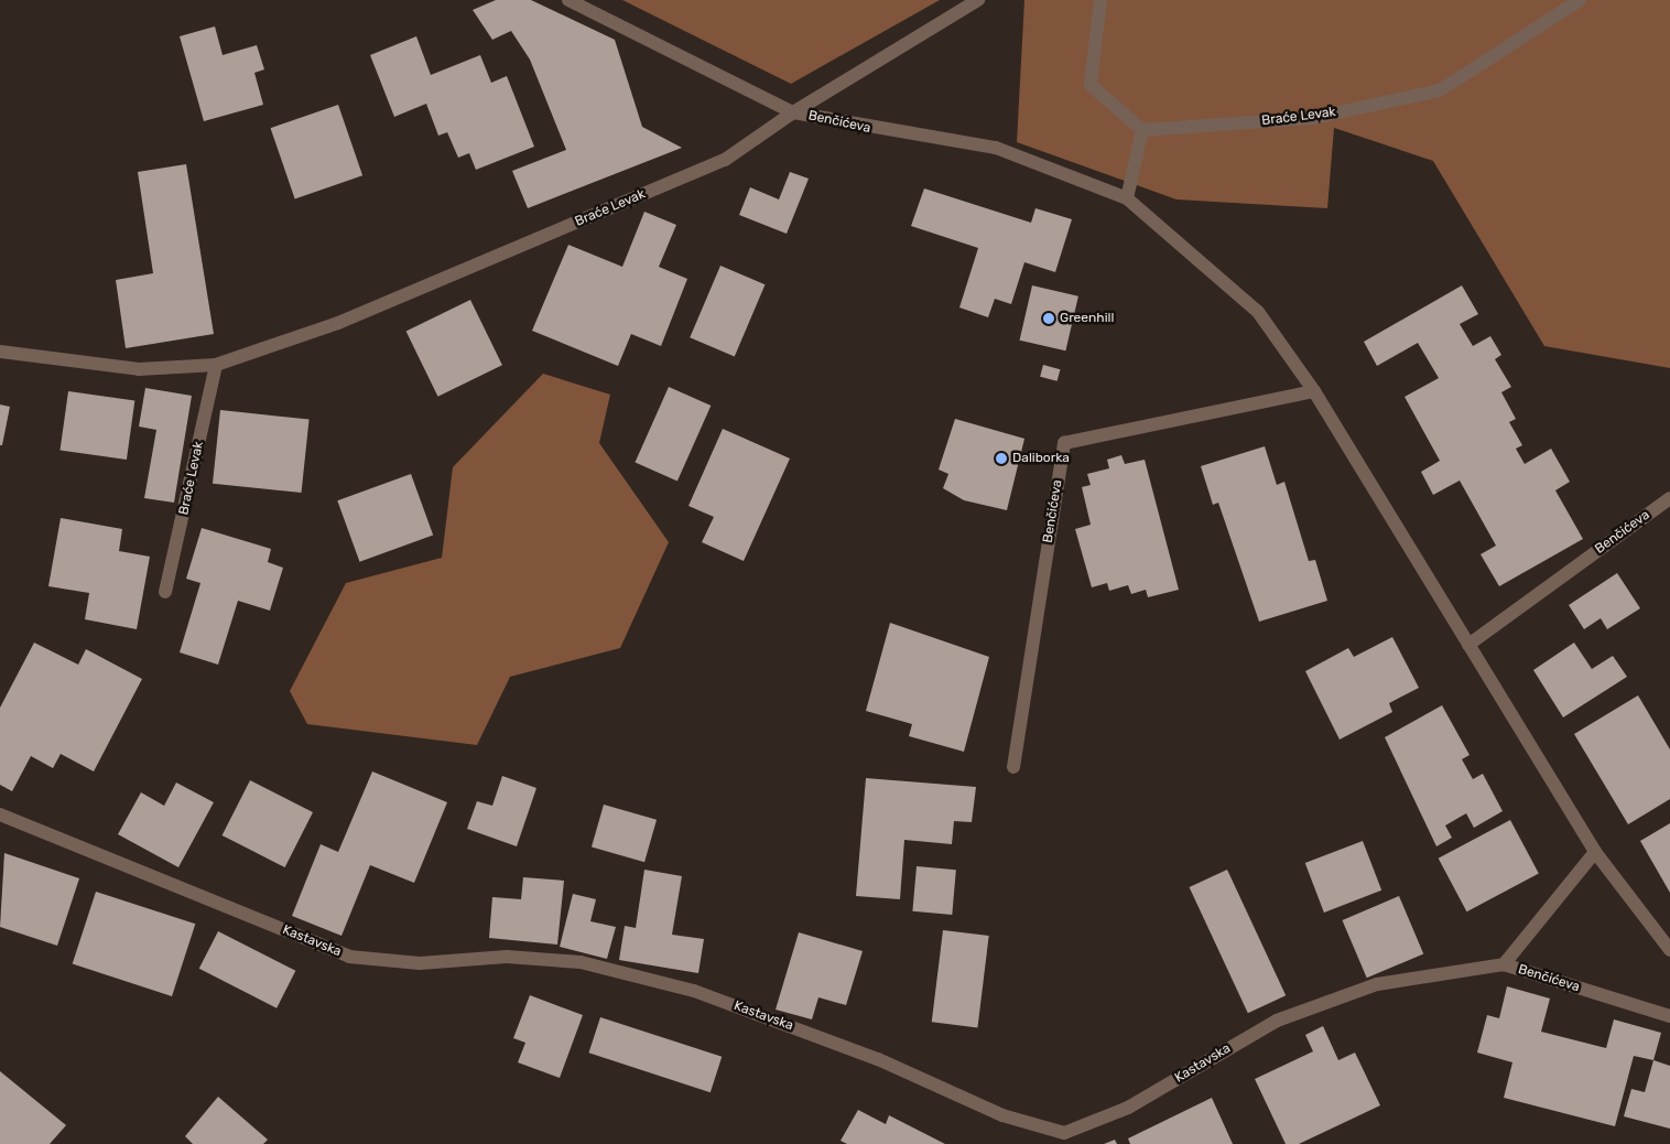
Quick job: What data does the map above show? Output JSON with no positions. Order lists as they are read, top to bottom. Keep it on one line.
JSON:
{"streets":{"street":["Braće Levak","Benčićeva","Kastavska"]},"crossings":[["Braće Levak","Benčićeva"],["Benčićeva","Kastavska"]],"places":["Greenhill","Daliborka"]}
